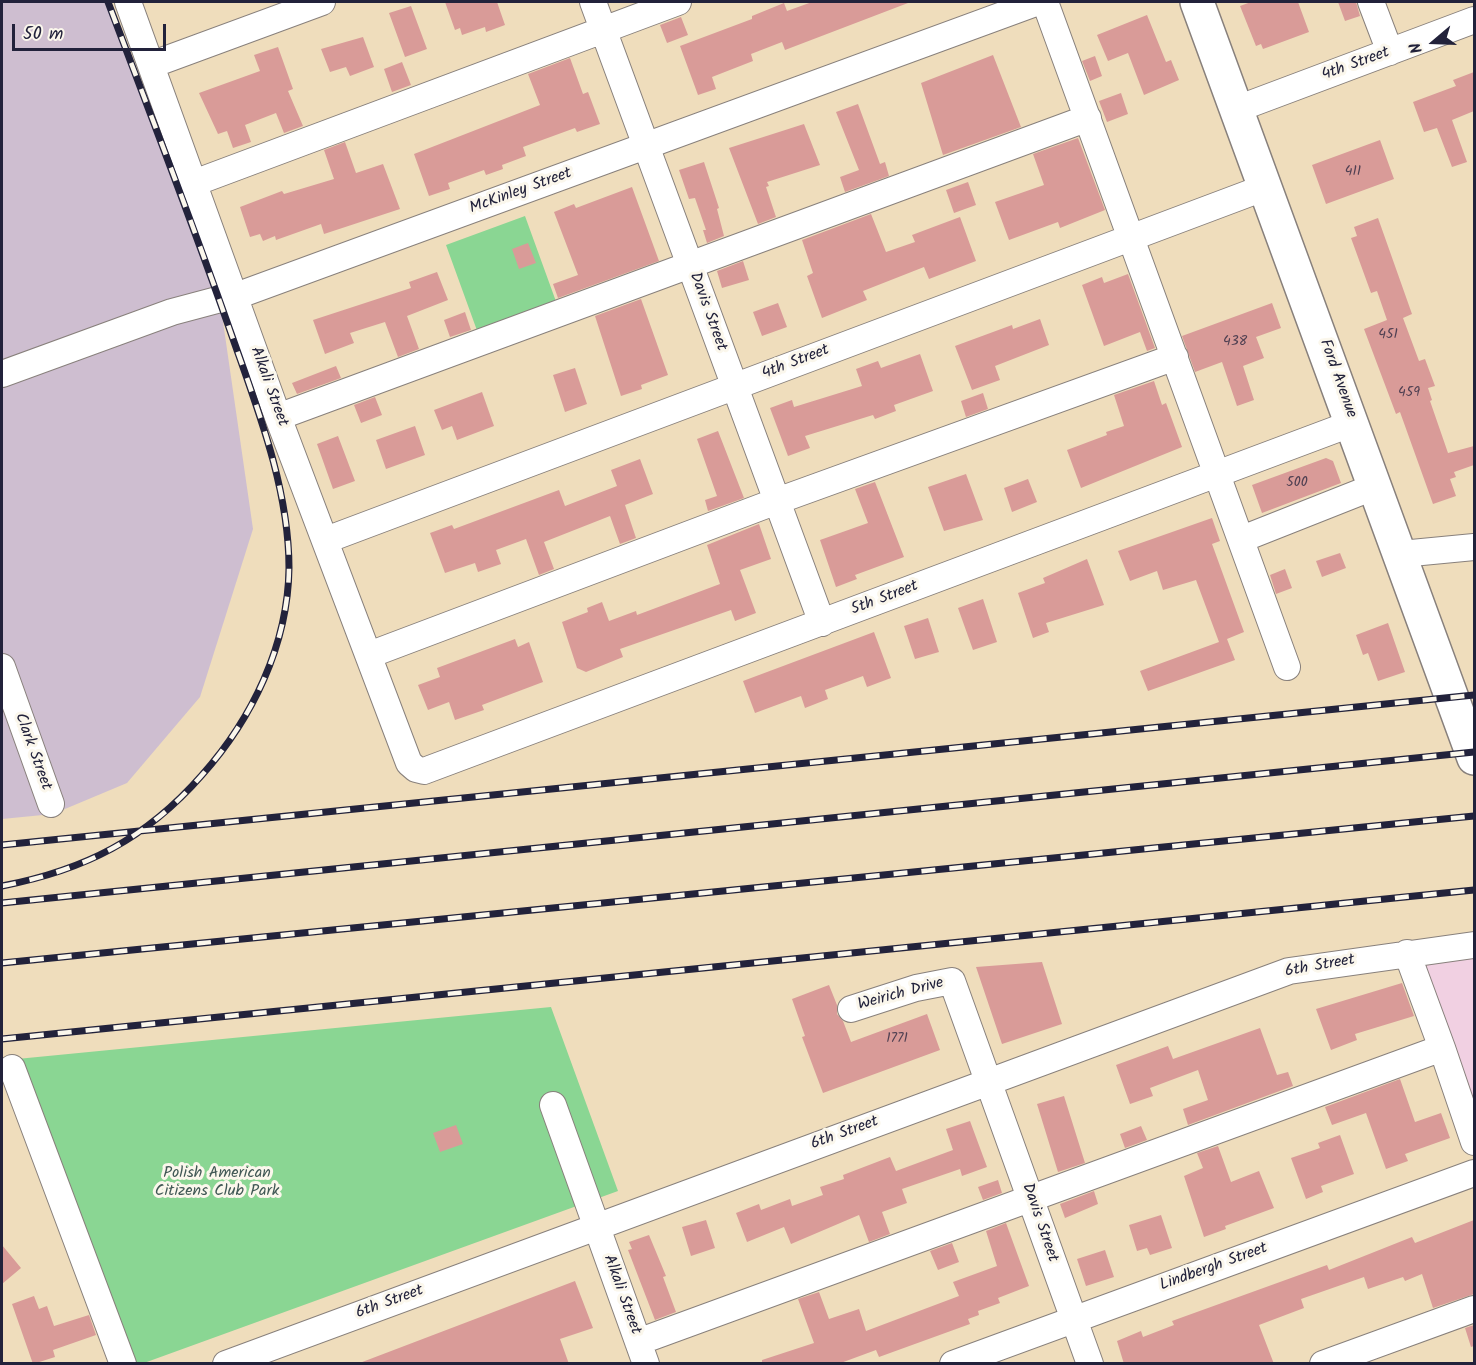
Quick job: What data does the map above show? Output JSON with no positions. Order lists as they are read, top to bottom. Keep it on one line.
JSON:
{"streets":{"main road":["Ford Avenue"],"street":["4th Street","McKinley Street","Davis Street","Alkali Street","5th Street","Clark Street","6th Street","Weirich Drive","Lindbergh Street"]},"crossings":[["4th Street","Davis Street"],["4th Street","Ford Avenue"],["4th Street","Alkali Street"],["McKinley Street","Davis Street"],["McKinley Street","Alkali Street"],["Davis Street","5th Street"],["Davis Street","6th Street"],["Davis Street","Weirich Drive"],["Davis Street","Lindbergh Street"],["Ford Avenue","5th Street"],["Alkali Street","5th Street"],["Alkali Street","6th Street"],["6th Street","Weirich Drive"]],"parks":["Polish American Citizens Club Park"],"house_numbers":["411","451","438","459","500","1771"],"scale_bar":"50 m","north":"left"}
